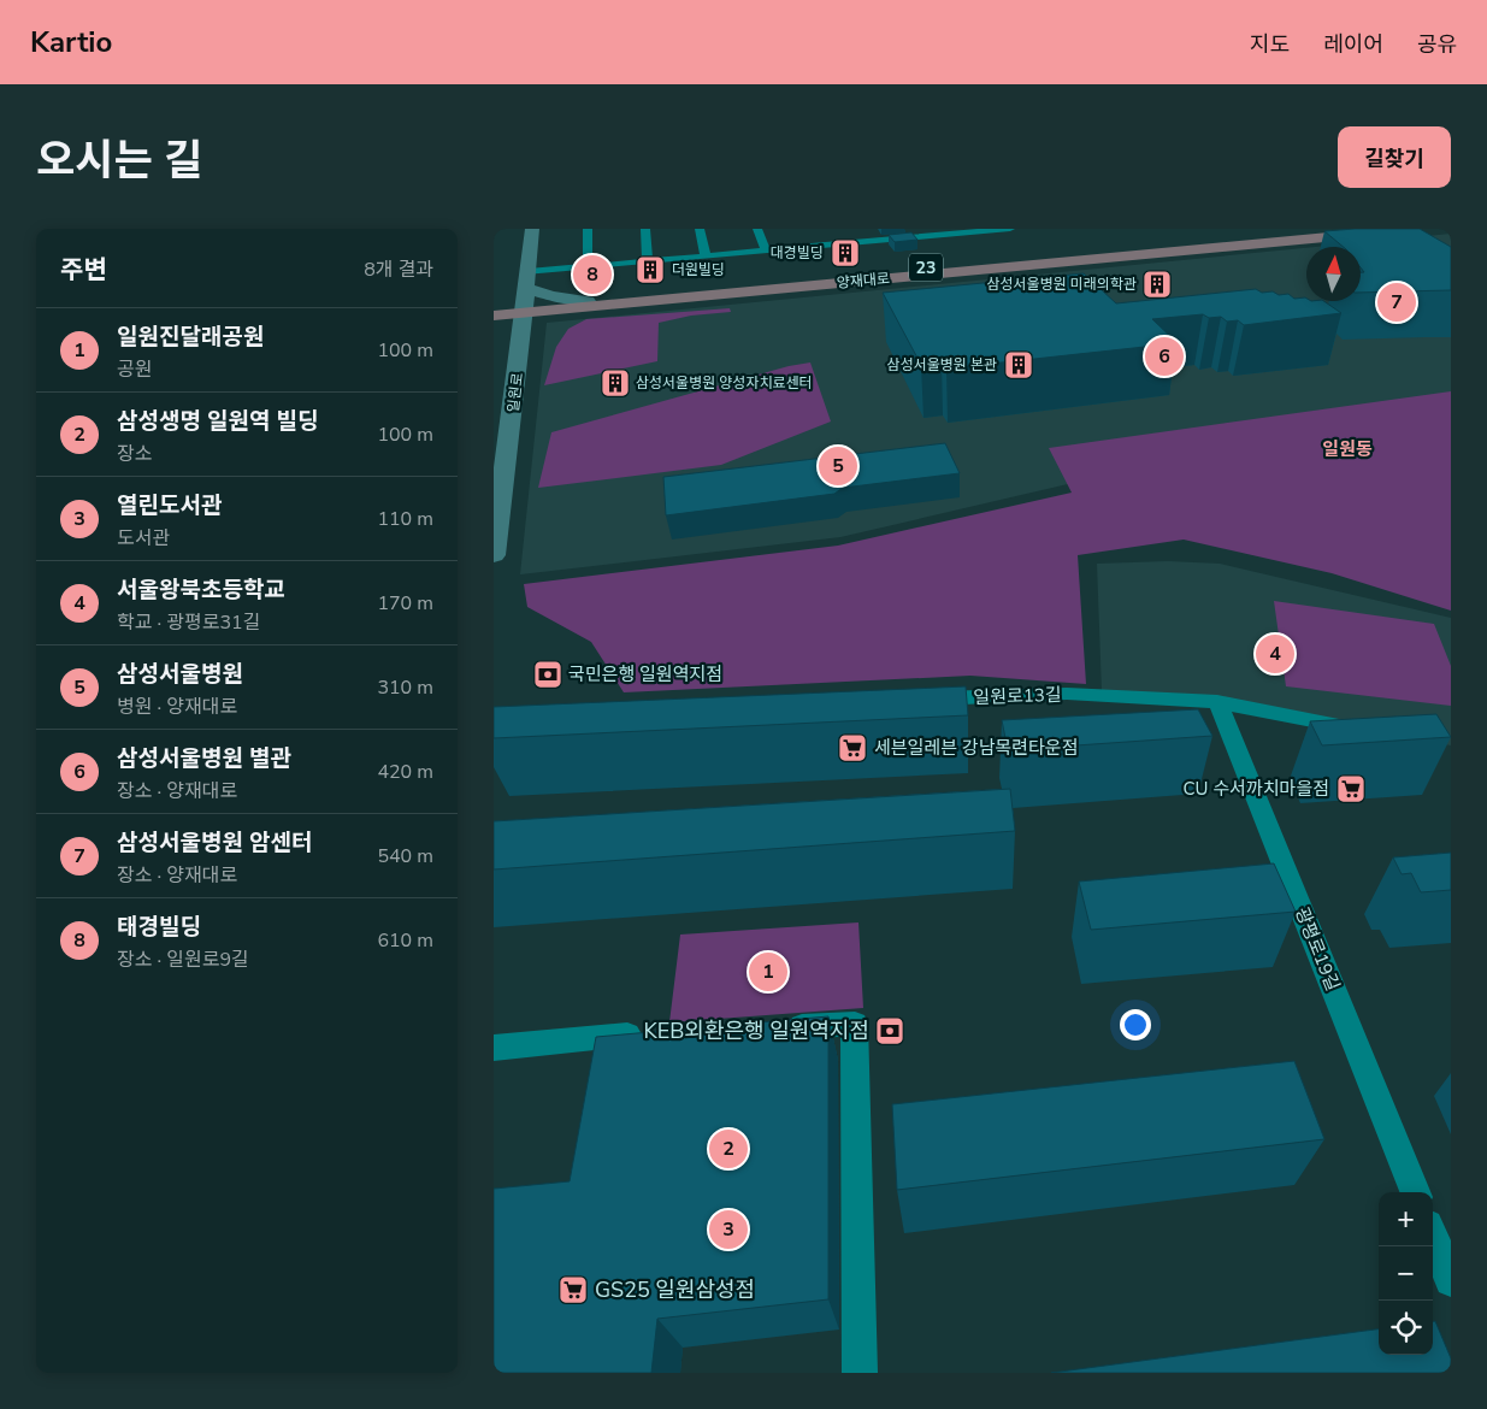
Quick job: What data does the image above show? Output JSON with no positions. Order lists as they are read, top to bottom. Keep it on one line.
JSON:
{"streets":{"main road":["23","양재대로"],"street":["일원로","일원로13길","광평로19길"]},"crossings":[["양재대로","일원로"],["일원로13길","광평로19길"]],"districts":["일원동"],"places":{"building":["대경빌딩","더원빌딩","삼성서울병원 미래의학관","삼성서울병원 본관","삼성서울병원 양성자치료센터"],"bank":["국민은행 일원역지점","KEB외환은행 일원역지점"],"supermarket":["세븐일레븐 강남목련타운점","CU 수서까치마을점","GS25 일원삼성점"]},"north":"top","page":{"header":"Kartio","nav":["지도","레이어","공유"],"title":"오시는 길","buttons":"길찾기","heading":["주변","8개 결과"],"pins":["8","7","6","5","4","1","2","3"],"list":[{"mark":"1","name":"일원진달래공원","note":"공원","value":"100 m"},{"mark":"2","name":"삼성생명 일원역 빌딩","note":"장소","value":"100 m"},{"mark":"3","name":"열린도서관","note":"도서관","value":"110 m"},{"mark":"4","name":"서울왕북초등학교","note":"학교 · 광평로31길","value":"170 m"},{"mark":"5","name":"삼성서울병원","note":"병원 · 양재대로","value":"310 m"},{"mark":"6","name":"삼성서울병원 별관","note":"장소 · 양재대로","value":"420 m"},{"mark":"7","name":"삼성서울병원 암센터","note":"장소 · 양재대로","value":"540 m"},{"mark":"8","name":"태경빌딩","note":"장소 · 일원로9길","value":"610 m"}],"map_buttons":["+","−"]}}
